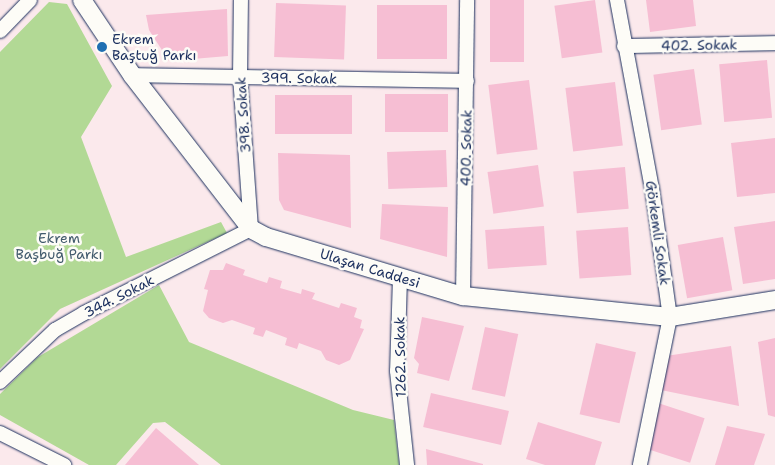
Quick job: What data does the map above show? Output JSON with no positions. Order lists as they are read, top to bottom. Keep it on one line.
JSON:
{"streets":{"street":["402. Sokak","399. Sokak","398. Sokak","400. Sokak","Görkemli Sokak","Ulaşan Caddesi","344. Sokak","1262. Sokak"]},"crossings":[["402. Sokak","Görkemli Sokak"],["399. Sokak","398. Sokak"],["399. Sokak","400. Sokak"],["398. Sokak","Ulaşan Caddesi"],["398. Sokak","344. Sokak"],["400. Sokak","Ulaşan Caddesi"],["Görkemli Sokak","Ulaşan Caddesi"],["Ulaşan Caddesi","344. Sokak"],["Ulaşan Caddesi","1262. Sokak"]],"parks":["Ekrem Başbuğ Parkı"],"places":["Ekrem Baştuğ Parkı"]}
